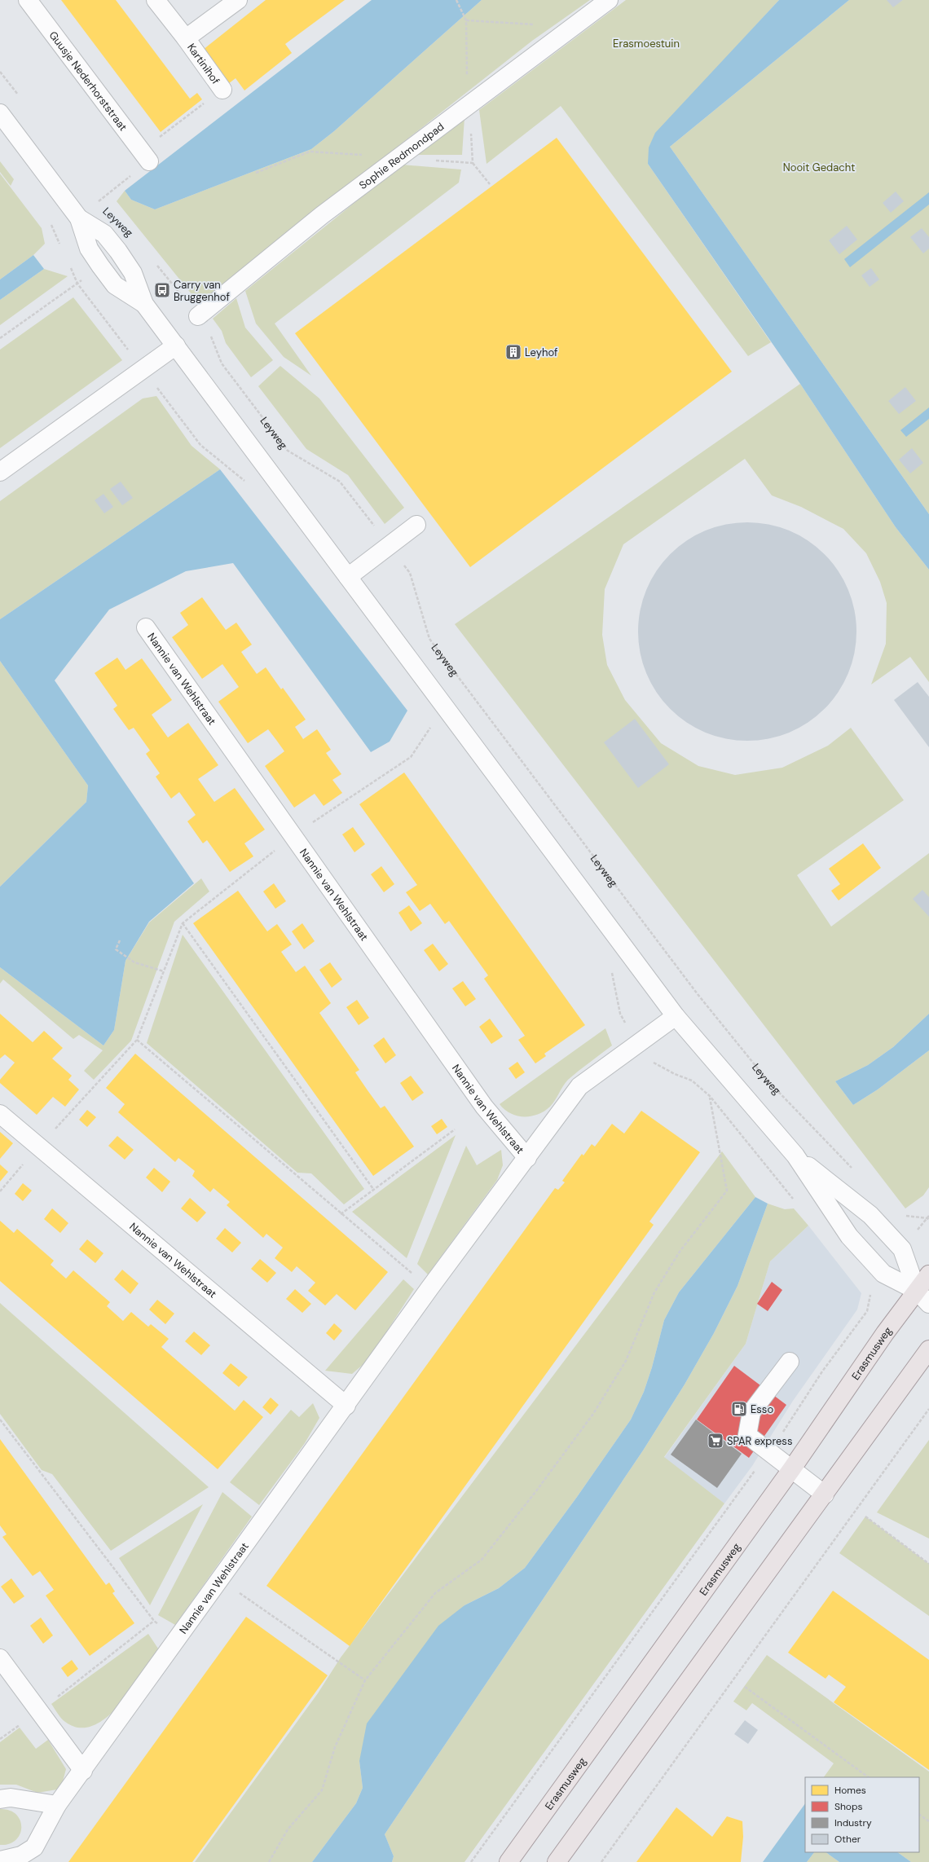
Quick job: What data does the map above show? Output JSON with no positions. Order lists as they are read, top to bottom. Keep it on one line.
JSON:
{"streets":{"main road":["Erasmusweg"],"street":["Kartinihof","Guusje Nederhorststraat","Sophie Redmondpad","Nannie van Wehlstraat"],"path":["Leyweg"]},"crossings":[["Sophie Redmondpad","Leyweg"]],"parks":["Erasmoestuin","Nooit Gedacht"],"places":{"bus stop":["Carry van Bruggenhof"],"building":["Leyhof"],"fuel station":["Esso"],"supermarket":["SPAR express"]},"legend":["Homes","Shops","Industry","Other"]}
